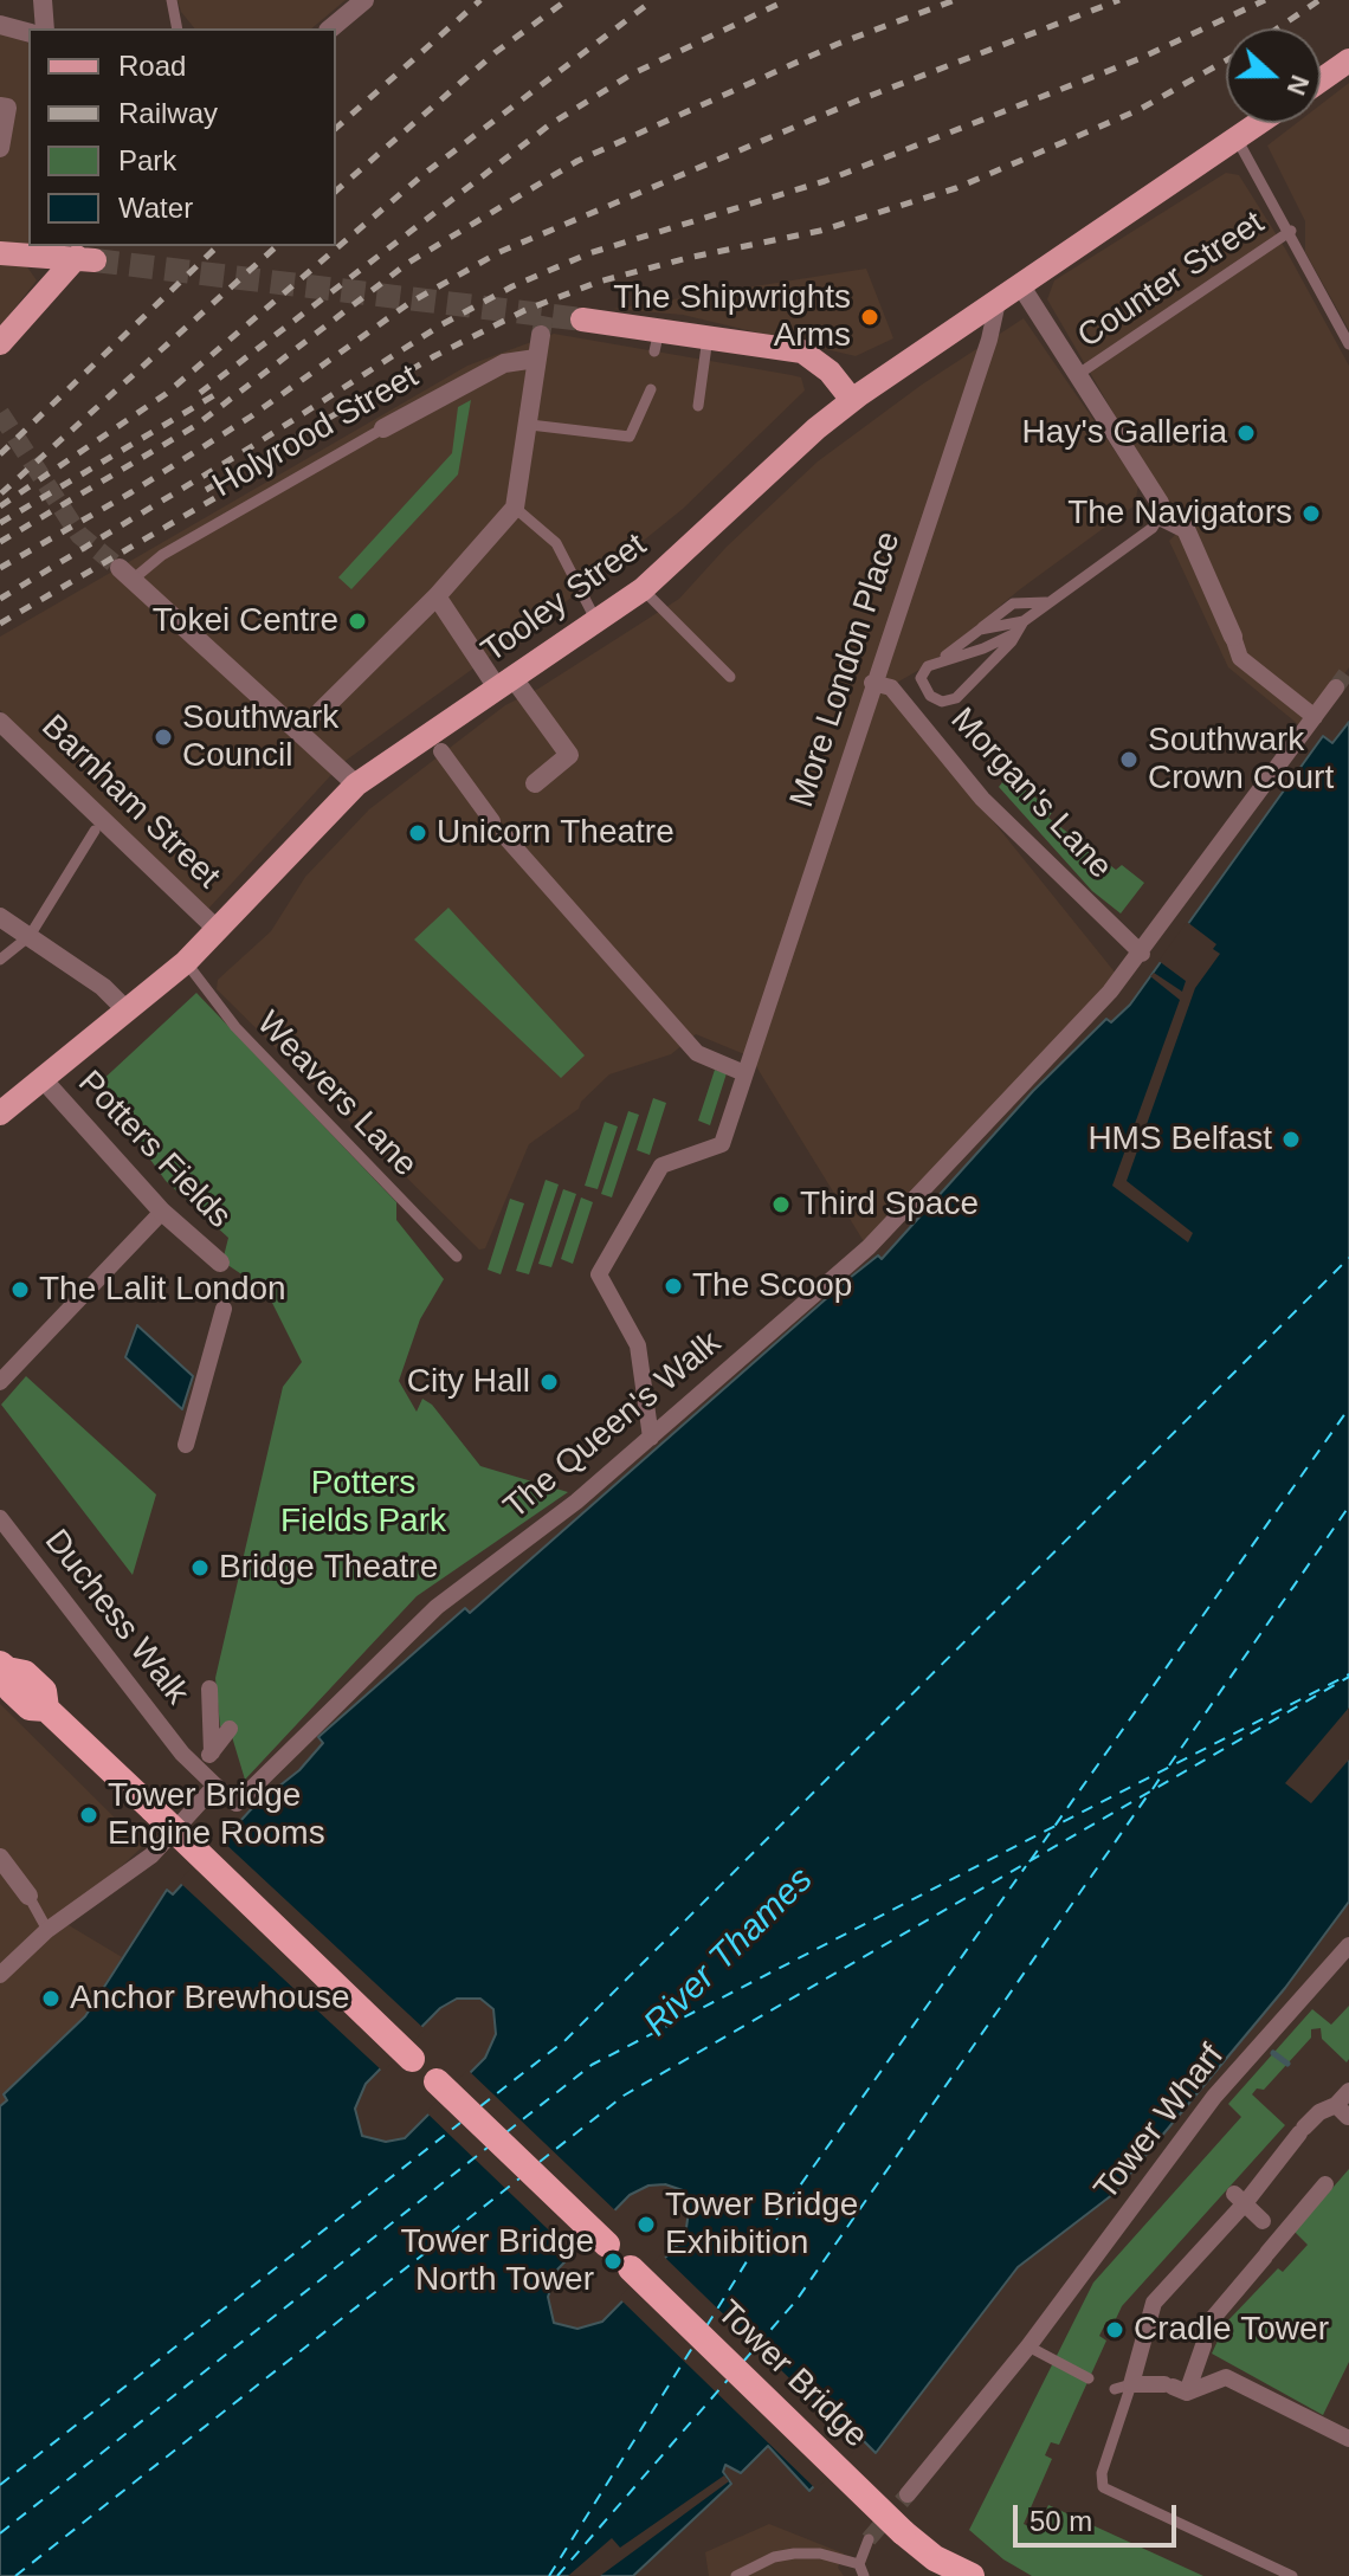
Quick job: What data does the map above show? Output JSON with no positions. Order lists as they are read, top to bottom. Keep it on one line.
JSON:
{"streets":{"highway":["Tower Bridge"],"main road":["Tooley Street"],"street":["Holyrood Street","More London Place","Morgan's Lane","Barnham Street","Potters Fields","The Queen's Walk","Duchess Walk","Tower Wharf"],"lane":["Counter Street","Weavers Lane"]},"crossings":[["Tooley Street","More London Place"],["Tooley Street","Barnham Street"],["Tooley Street","Weavers Lane"],["Tooley Street","Potters Fields"],["More London Place","Morgan's Lane"],["More London Place","The Queen's Walk"],["Morgan's Lane","The Queen's Walk"],["The Queen's Walk","Duchess Walk"]],"water":["River Thames"],"parks":["Potters Fields Park"],"places":["The Shipwrights Arms","Hay's Galleria","The Navigators","Tokei Centre","Southwark Council","Southwark Crown Court","Unicorn Theatre","HMS Belfast","Third Space","The Scoop","The Lalit London","City Hall","Bridge Theatre","Tower Bridge Engine Rooms","Anchor Brewhouse","Tower Bridge Exhibition","Tower Bridge North Tower","Cradle Tower"],"legend":["Road","Railway","Park","Water"],"scale_bar":"50 m","north":"right"}
